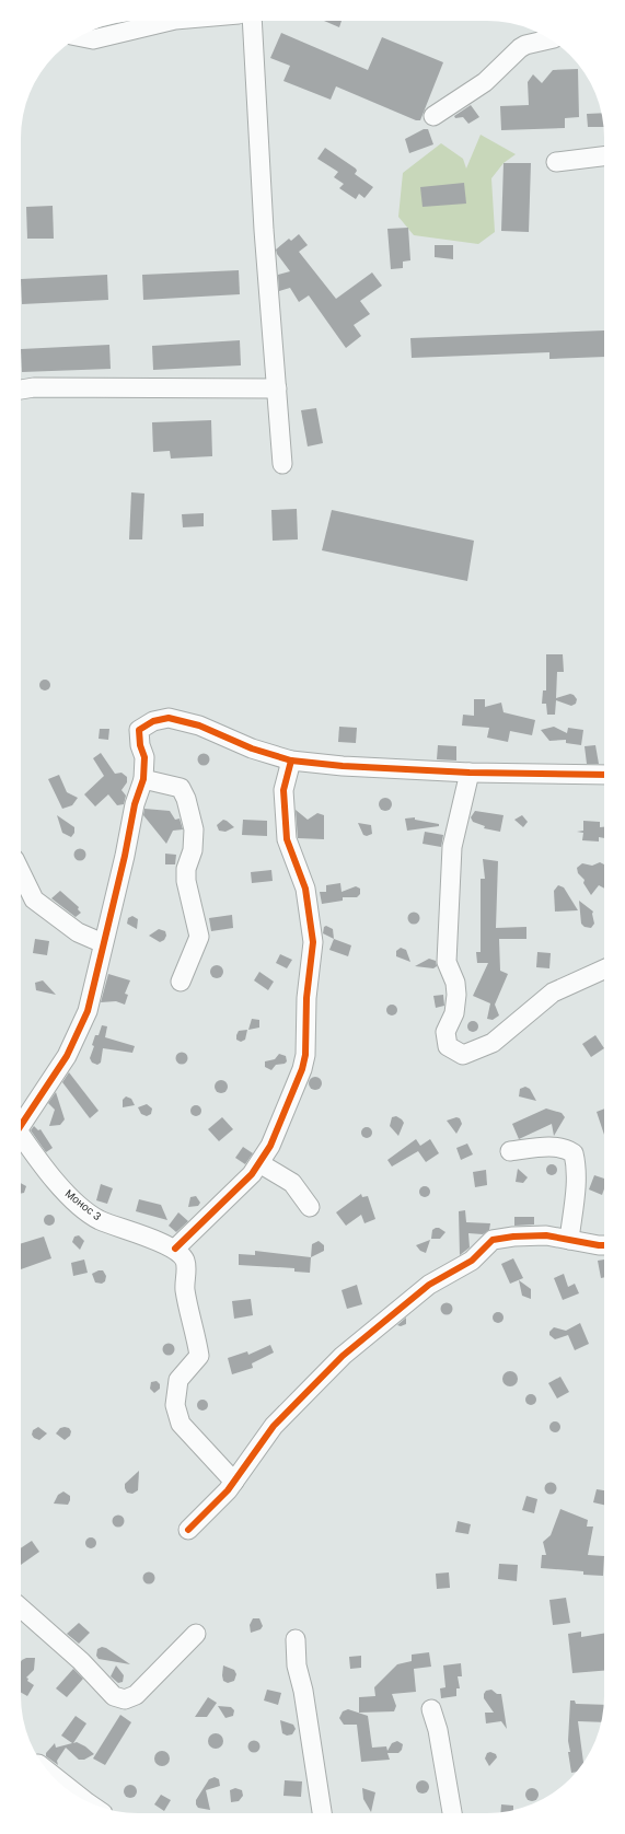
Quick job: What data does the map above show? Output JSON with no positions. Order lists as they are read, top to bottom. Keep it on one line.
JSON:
{"streets":{"street":["Монос 3"]}}
